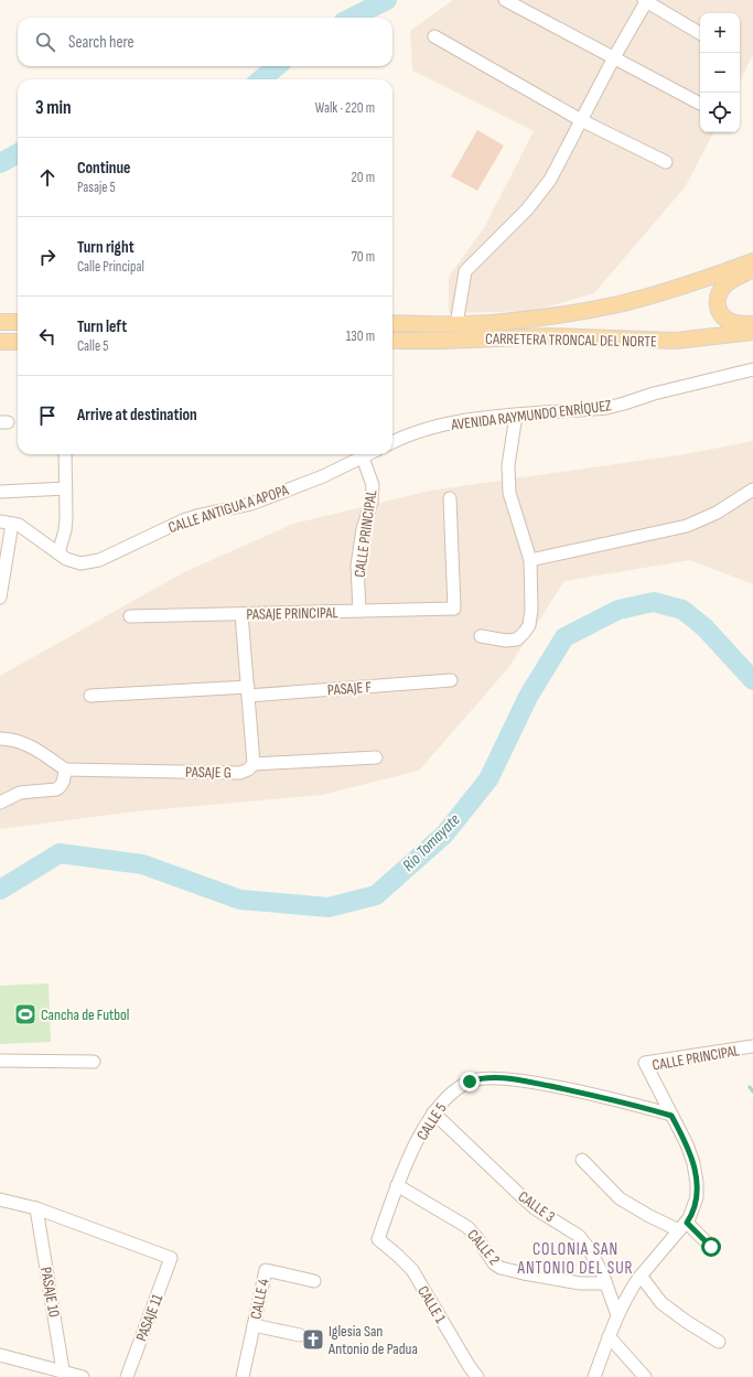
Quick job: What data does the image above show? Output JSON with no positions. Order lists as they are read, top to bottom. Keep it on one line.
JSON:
{"streets":{"main road":["CARRETERA TRONCAL DEL NORTE"],"street":["AVENIDA RAYMUNDO ENRÍQUEZ","CALLE ANTIGUA A APOPA","CALLE PRINCIPAL","PASAJE PRINCIPAL","PASAJE F","PASAJE G","CALLE 5","CALLE 3","CALLE 2","PASAJE 10","CALLE 4","CALLE 1","PASAJE 11"]},"crossings":[["CALLE ANTIGUA A APOPA","CALLE PRINCIPAL"],["CALLE PRINCIPAL","PASAJE PRINCIPAL"],["CALLE PRINCIPAL","CALLE 5"],["CALLE PRINCIPAL","CALLE 3"],["CALLE 5","CALLE 3"],["CALLE 5","CALLE 2"],["CALLE 5","CALLE 1"],["CALLE 3","CALLE 2"],["PASAJE 10","PASAJE 11"]],"districts":["COLONIA SAN ANTONIO DEL SUR"],"water":["Río Tomayate"],"places":{"sports":["Cancha de Futbol"],"church":["Iglesia San Antonio de Padua"]},"page":{"map_buttons":["+","−"],"search":"Search here","heading":["3 min","Walk · 220 m"],"list":[["Continue","Pasaje 5","20 m"],["Turn right","Calle Principal","70 m"],["Turn left","Calle 5","130 m"],"Arrive at destination"]}}
